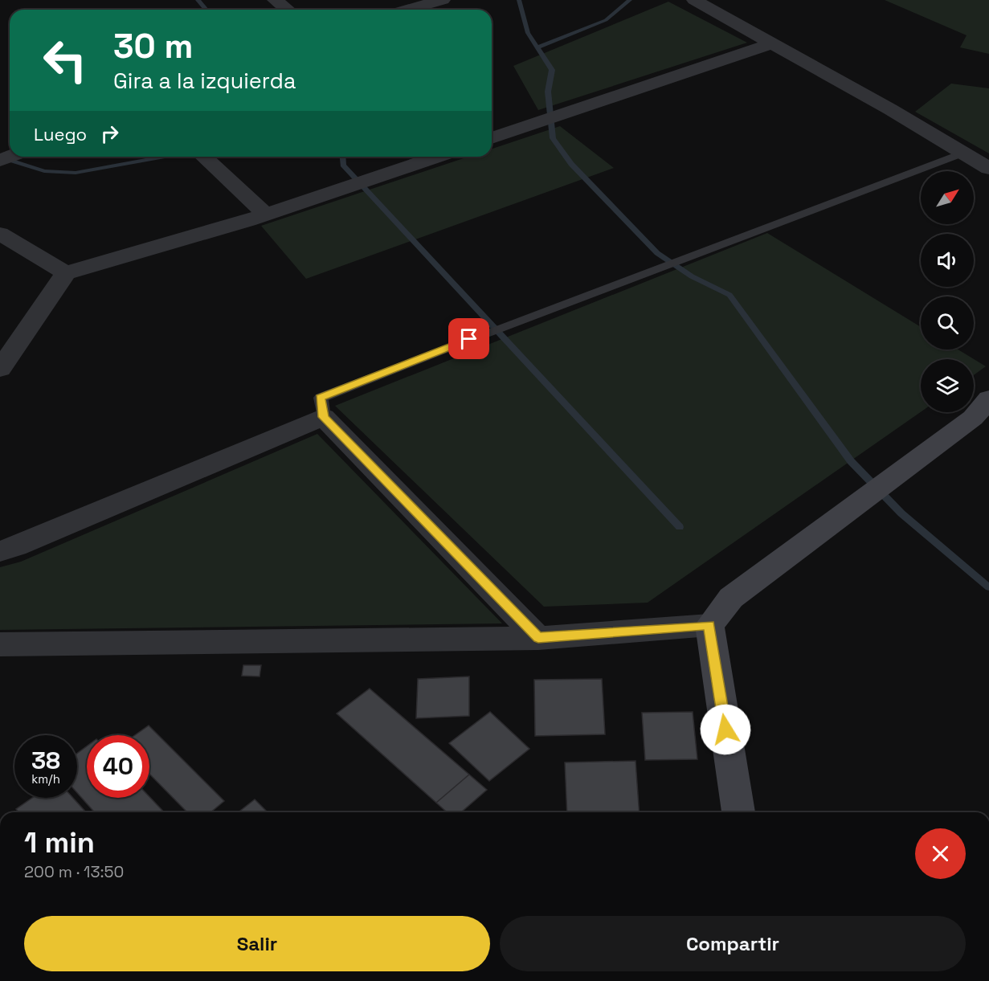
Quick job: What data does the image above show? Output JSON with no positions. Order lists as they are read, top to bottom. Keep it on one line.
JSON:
{"north":"top right","page":{"turn":["30 m","Gira a la izquierda"],"then":"Luego","speed":"38 km/h","limit":"40","heading":["1 min","200 m · 13:50"],"buttons":["Salir","Compartir"]}}
